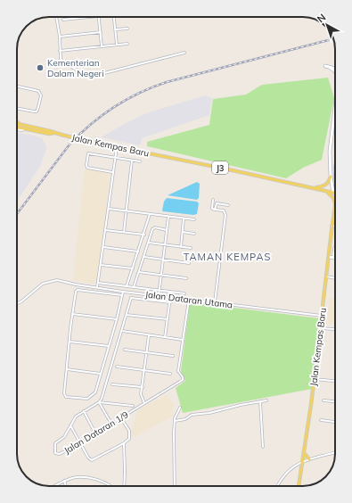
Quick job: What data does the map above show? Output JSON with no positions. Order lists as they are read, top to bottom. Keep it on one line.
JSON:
{"streets":{"main road":["Jalan Kempas Baru","J3"],"street":["Jalan Dataran Utama","Jalan Dataran 1/9"]},"crossings":[["Jalan Kempas Baru","Jalan Dataran Utama"]],"districts":["TAMAN KEMPAS"],"places":["Kementerian Dalam Negeri"],"north":"top left"}
